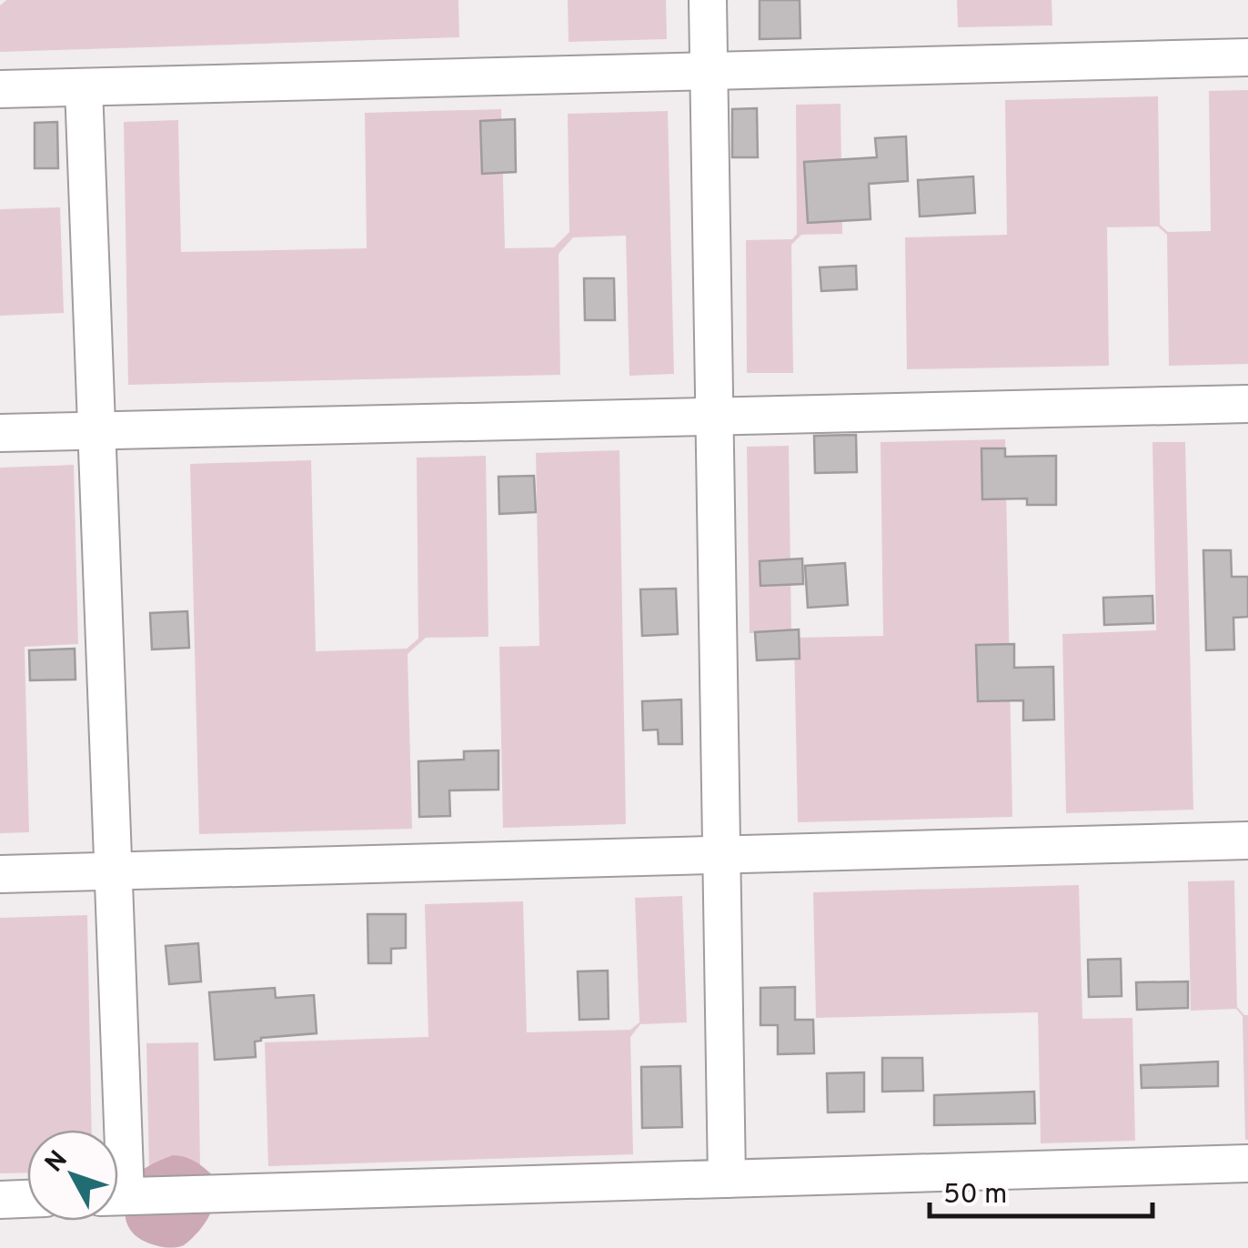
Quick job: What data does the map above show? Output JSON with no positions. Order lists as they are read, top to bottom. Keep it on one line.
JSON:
{"scale_bar":"50 m","north":"top left"}
